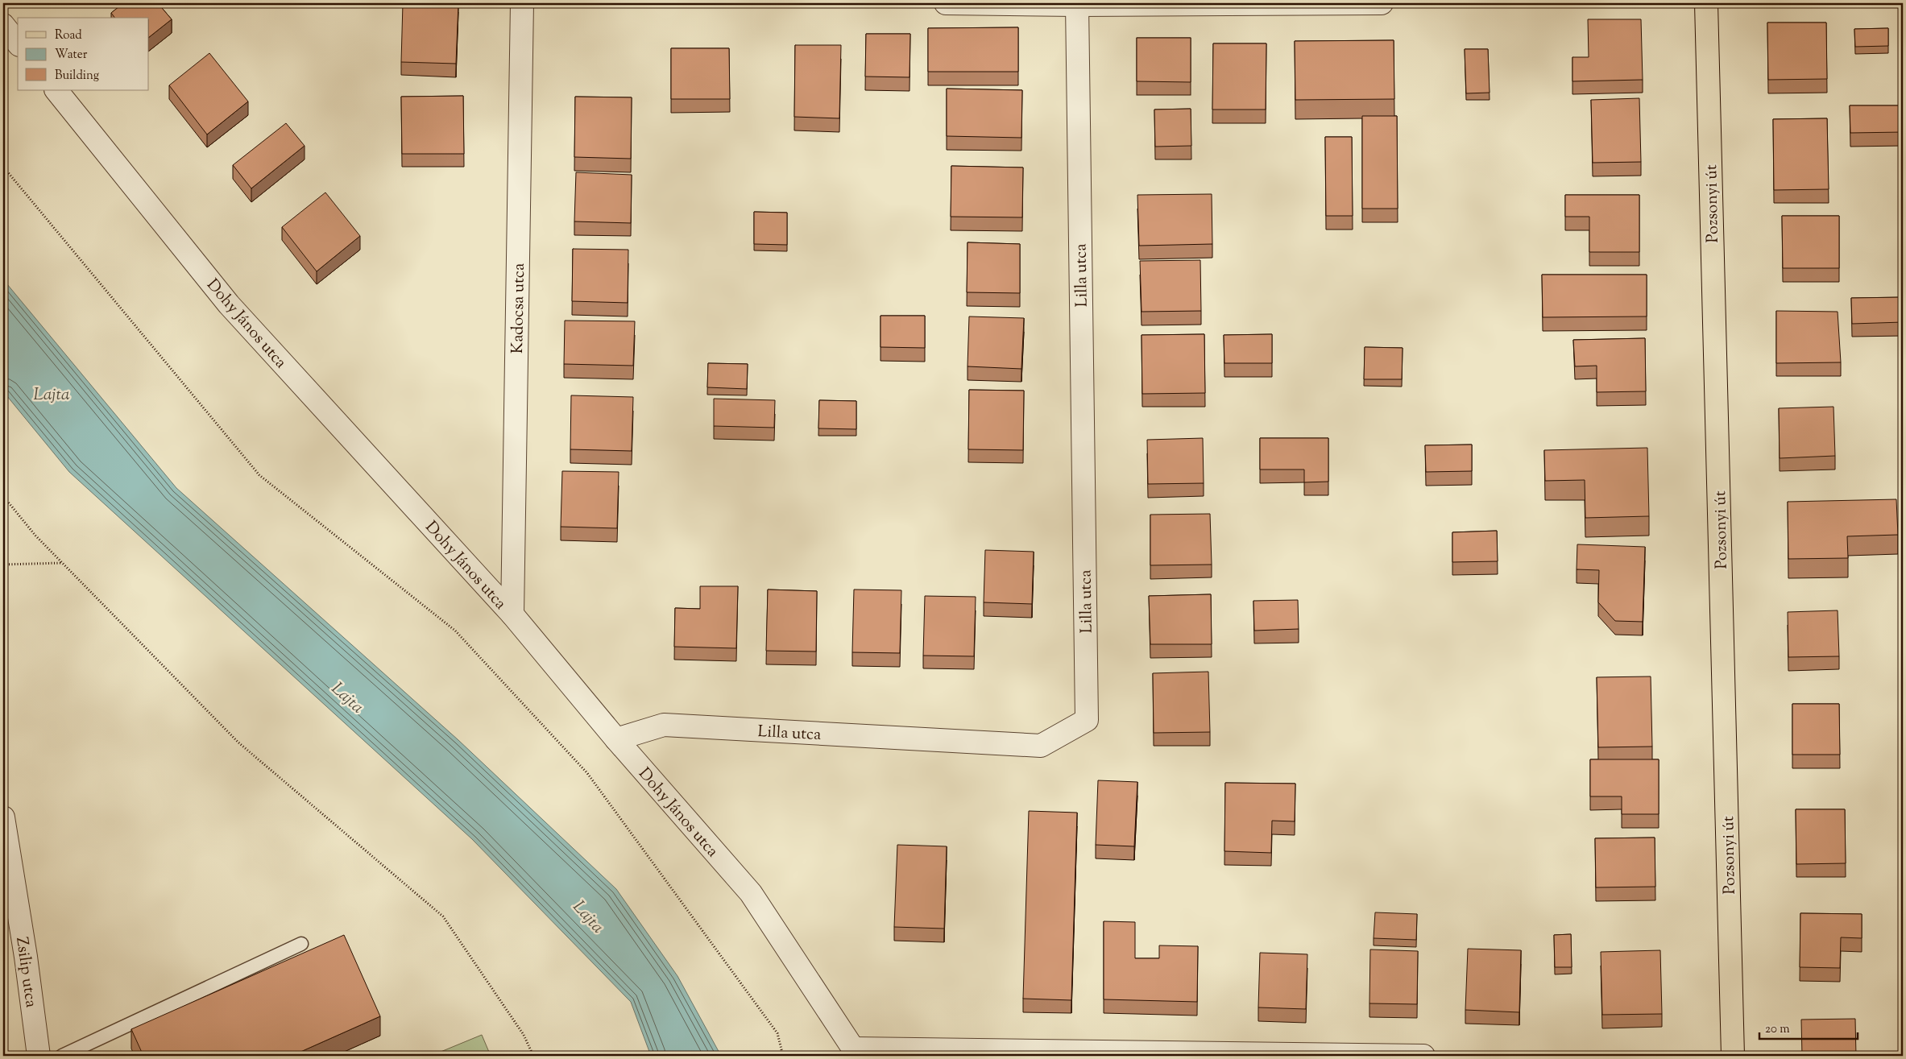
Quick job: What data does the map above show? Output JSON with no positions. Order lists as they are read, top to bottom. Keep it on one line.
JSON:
{"streets":{"main road":["Pozsonyi út"],"street":["Lilla utca","Kadocsa utca","Dohy János utca","Zsilip utca"]},"crossings":[["Lilla utca","Dohy János utca"],["Kadocsa utca","Dohy János utca"]],"water":["Lajta"],"legend":["Road","Water","Building"],"scale_bar":"20 m"}
